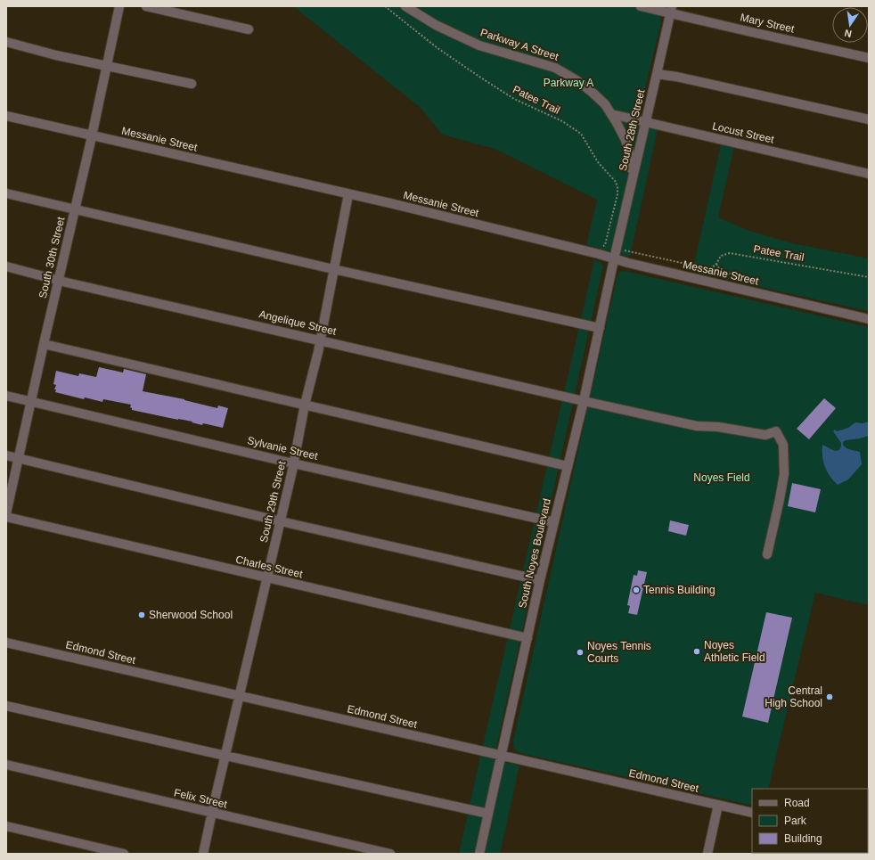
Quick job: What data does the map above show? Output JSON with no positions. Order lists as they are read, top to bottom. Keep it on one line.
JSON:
{"streets":{"street":["Mary Street","Parkway A Street","South 28th Street","Locust Street","Messanie Street","South 30th Street","Angelique Street","Sylvanie Street","South 29th Street","South Noyes Boulevard","Charles Street","Edmond Street","Felix Street"],"path":["Patee Trail"]},"crossings":[["Mary Street","South 28th Street"],["Parkway A Street","South 28th Street"],["Parkway A Street","Locust Street"],["Patee Trail","Messanie Street"],["South 28th Street","Locust Street"],["South 28th Street","Messanie Street"],["South 28th Street","South Noyes Boulevard"],["Messanie Street","South 30th Street"],["Messanie Street","South 29th Street"],["Messanie Street","South Noyes Boulevard"],["South 30th Street","Angelique Street"],["South 30th Street","Sylvanie Street"],["Angelique Street","South 29th Street"],["Angelique Street","South Noyes Boulevard"],["Sylvanie Street","South 29th Street"],["Sylvanie Street","South Noyes Boulevard"],["South 29th Street","Charles Street"],["South 29th Street","Edmond Street"],["South 29th Street","Felix Street"],["South Noyes Boulevard","Charles Street"],["South Noyes Boulevard","Edmond Street"]],"parks":["Parkway A","Noyes Field"],"places":["Tennis Building","Sherwood School","Noyes Athletic Field","Noyes Tennis Courts","Central High School"],"legend":["Road","Park","Building"],"north":"bottom"}
